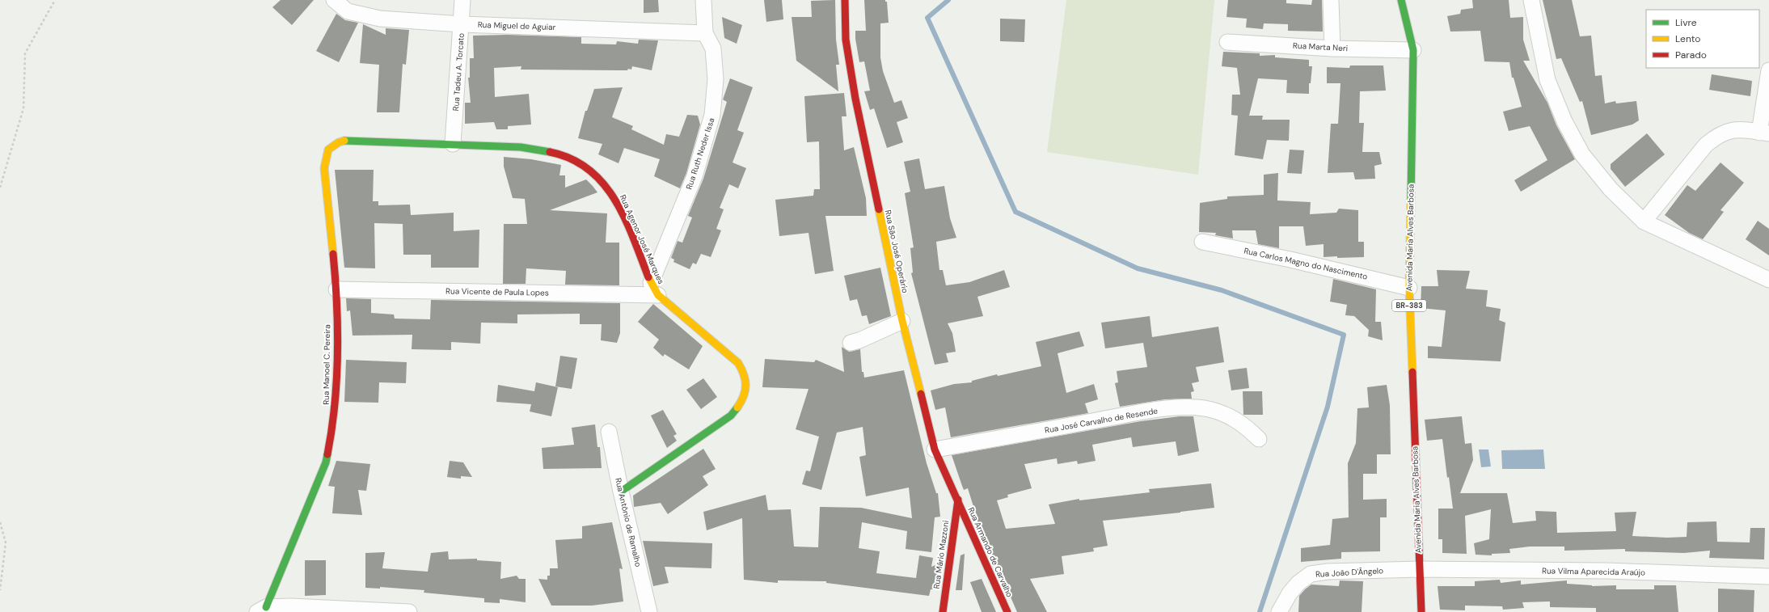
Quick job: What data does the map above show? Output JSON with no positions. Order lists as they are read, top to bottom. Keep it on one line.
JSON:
{"streets":{"main road":["Avenida Maria Alves Barbosa","Rua Agenor José Marques","Rua São José Operário","BR-383","Rua Manoel C. Pereira","Rua Armando de Carvalho","Rua Mário Mazzoni"],"street":["Rua Miguel de Aguiar","Rua Marta Neri","Rua Tadeu A. Torcato","Rua Ruth Neder Issa","Rua Carlos Magno do Nascimento","Rua Vicente de Paula Lopes","Rua José Carvalho de Resende","Rua Antônio de Ramalho","Rua Vilma Aparecida Araújo","Rua João D'Ângelo"]},"crossings":[["Rua Miguel de Aguiar","Rua Tadeu A. Torcato"],["Rua Miguel de Aguiar","Rua Ruth Neder Issa"],["Rua Marta Neri","Avenida Maria Alves Barbosa"],["Rua Tadeu A. Torcato","Rua Agenor José Marques"],["Rua Ruth Neder Issa","Rua Agenor José Marques"],["Rua Ruth Neder Issa","Rua Vicente de Paula Lopes"],["Avenida Maria Alves Barbosa","Rua Carlos Magno do Nascimento"],["Avenida Maria Alves Barbosa","Rua Vilma Aparecida Araújo"],["Avenida Maria Alves Barbosa","Rua João D'Ângelo"],["Rua Agenor José Marques","Rua Vicente de Paula Lopes"],["Rua Agenor José Marques","Rua Manoel C. Pereira"],["Rua Agenor José Marques","Rua Antônio de Ramalho"],["Rua São José Operário","Rua José Carvalho de Resende"],["Rua São José Operário","Rua Armando de Carvalho"],["Rua São José Operário","Rua Mário Mazzoni"],["Rua Vicente de Paula Lopes","Rua Manoel C. Pereira"],["Rua Armando de Carvalho","Rua Mário Mazzoni"],["Rua Vilma Aparecida Araújo","Rua João D'Ângelo"]],"legend":["Livre","Lento","Parado"]}
